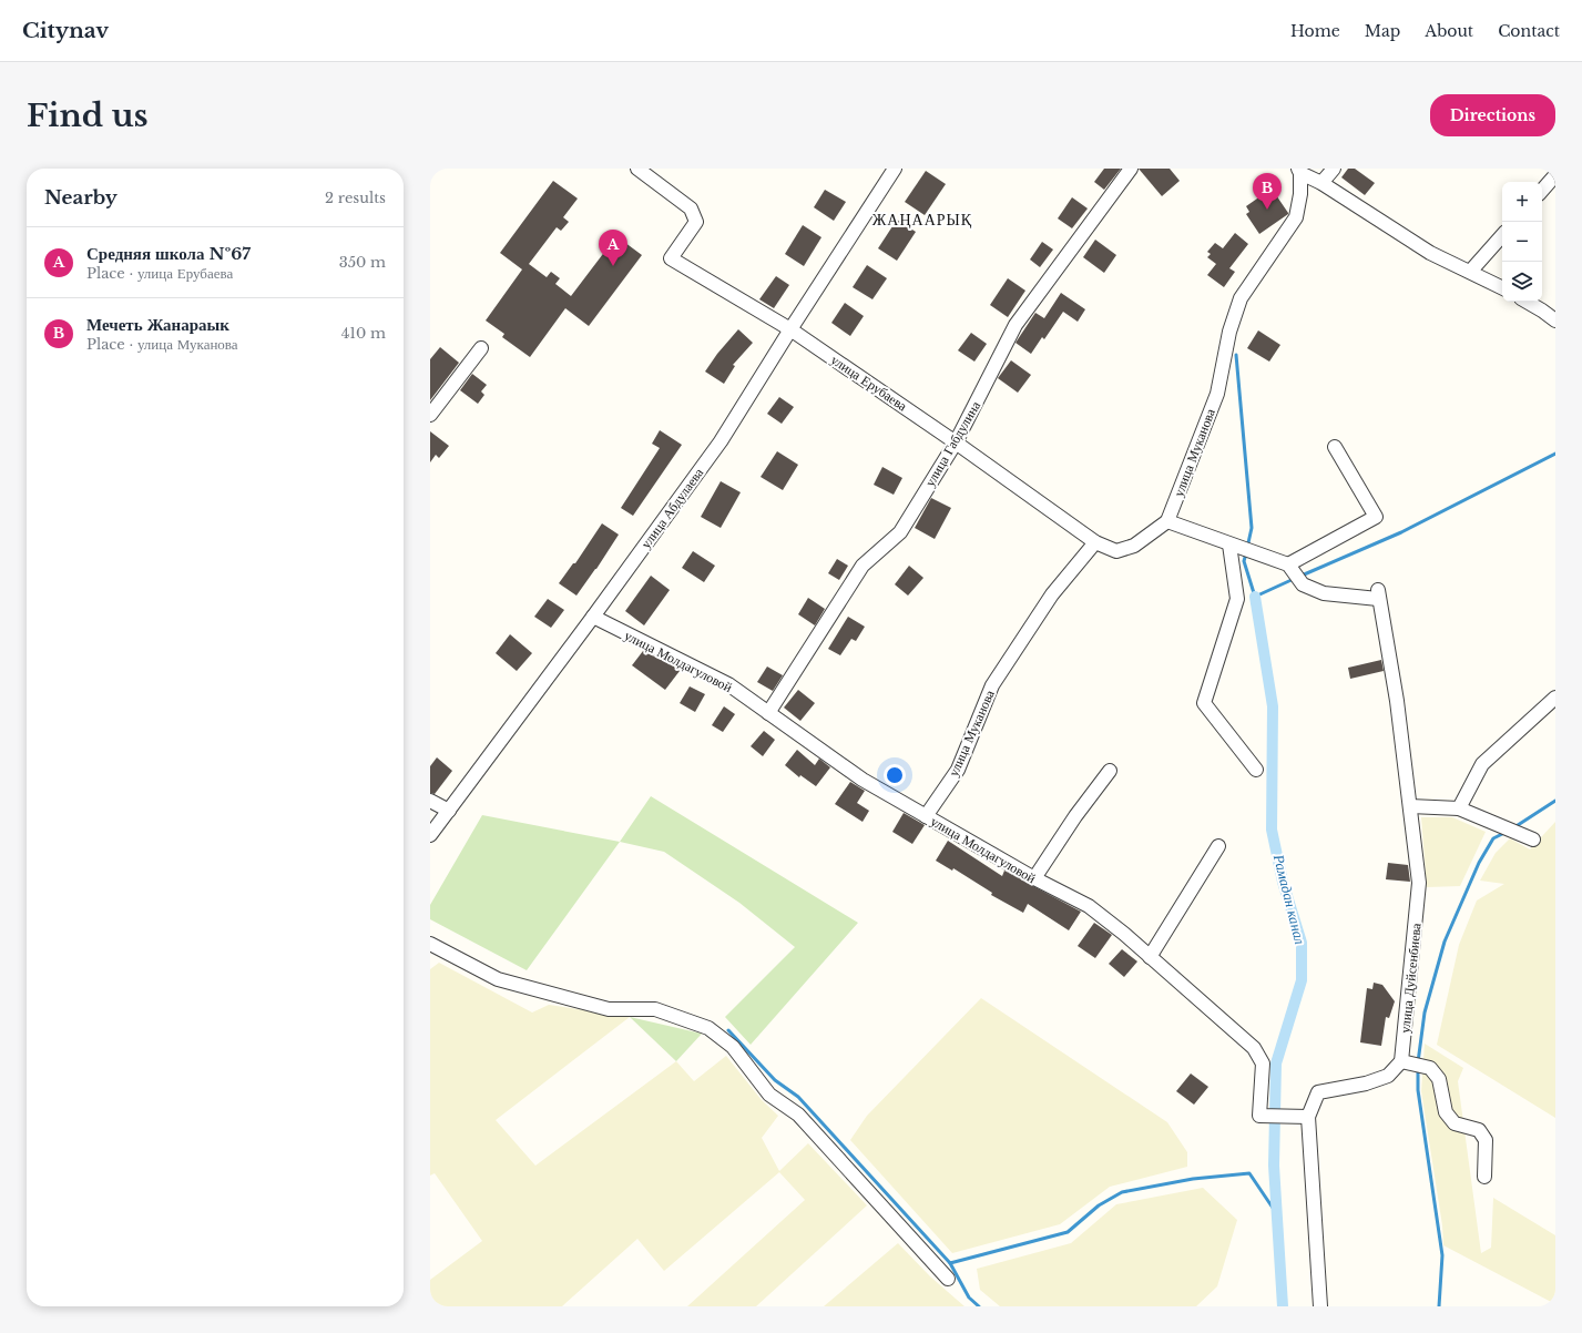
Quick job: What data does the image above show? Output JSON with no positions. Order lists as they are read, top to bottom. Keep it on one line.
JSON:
{"streets":{"street":["улица Ерубаева","улица Габдулина","улица Муканова","улица Абдулаева","улица Молдагуловой","улица Дуйсенбиева"]},"crossings":[["улица Ерубаева","улица Габдулина"],["улица Ерубаева","улица Муканова"],["улица Ерубаева","улица Абдулаева"],["улица Габдулина","улица Молдагуловой"],["улица Муканова","улица Молдагуловой"],["улица Абдулаева","улица Молдагуловой"]],"districts":["ЖАҢААРЫҚ"],"water":["Рамадан канал"],"page":{"header":"Citynav","nav":["Home","Map","About","Contact"],"buttons":"Directions","title":"Find us","heading":["Nearby","2 results"],"pins":["B","A"],"map_buttons":["+","−"],"list":[{"mark":"A","name":"Средняя школа №67","note":"Place · улица Ерубаева","value":"350 m"},{"mark":"B","name":"Мечеть Жанараык","note":"Place · улица Муканова","value":"410 m"}]}}
